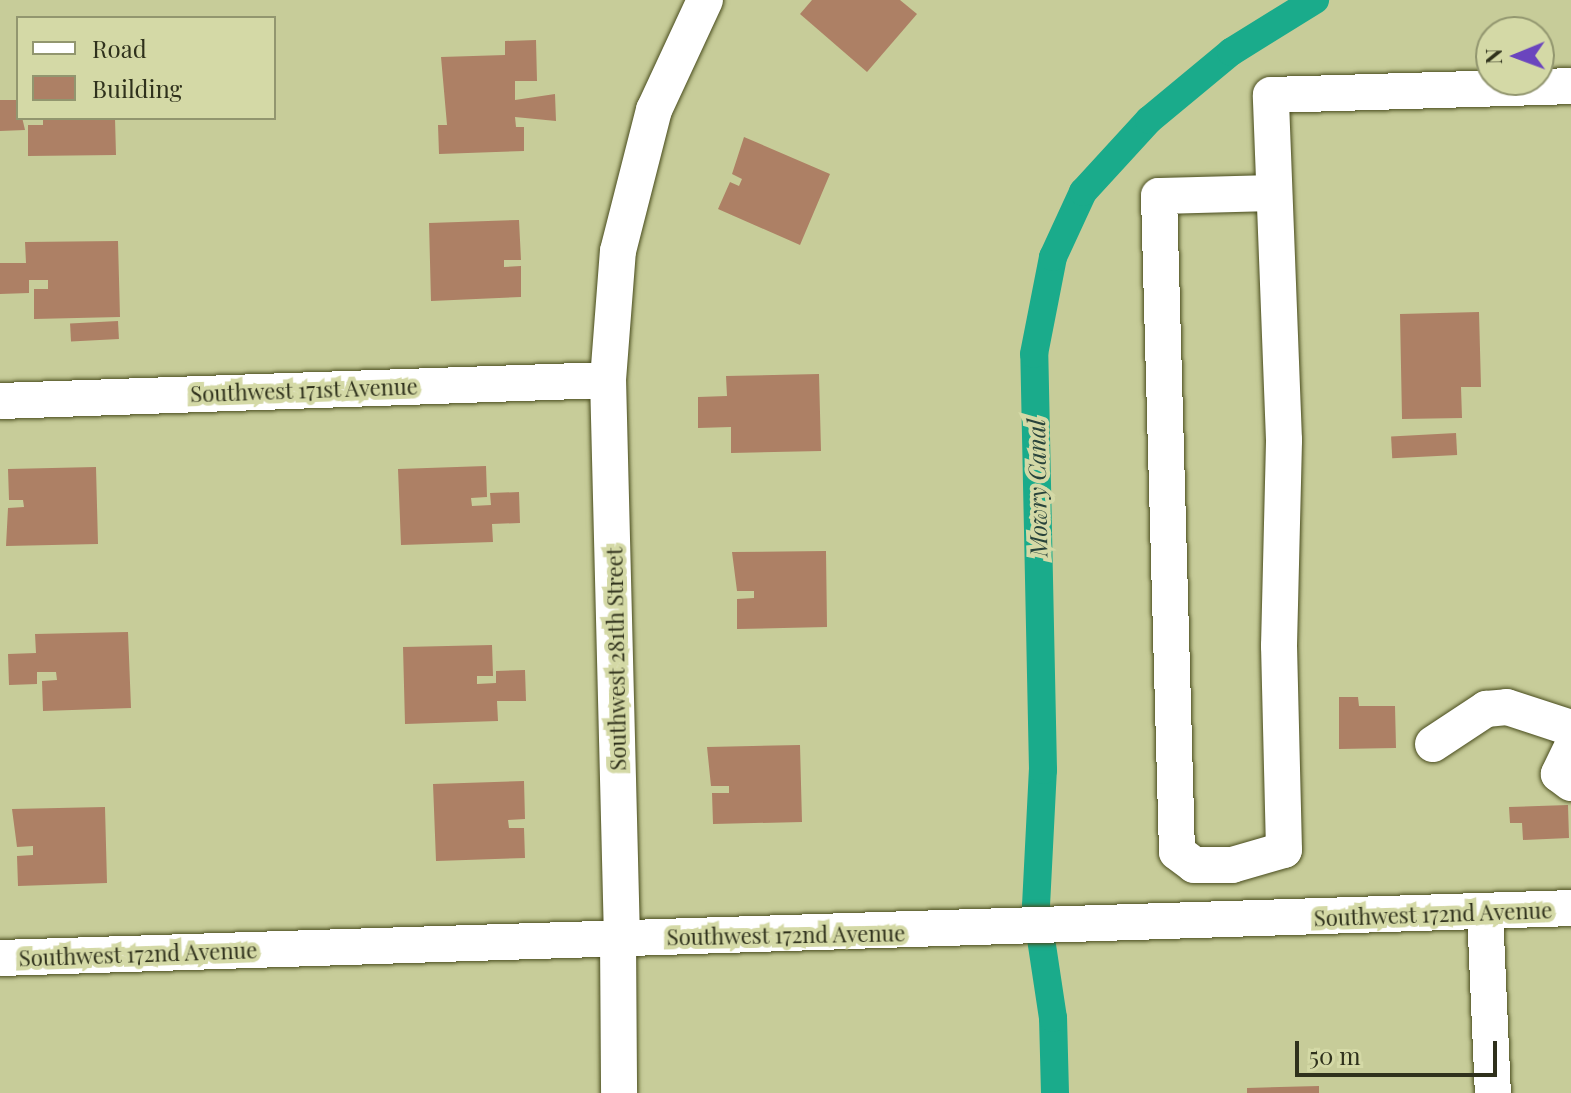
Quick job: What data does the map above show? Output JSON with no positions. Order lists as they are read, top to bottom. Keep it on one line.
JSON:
{"streets":{"street":["Southwest 171st Avenue","Southwest 281th Street","Southwest 172nd Avenue"]},"crossings":[["Southwest 171st Avenue","Southwest 281th Street"],["Southwest 281th Street","Southwest 172nd Avenue"]],"water":["Mowry Canal"],"legend":["Road","Building"],"scale_bar":"50 m","north":"left"}
